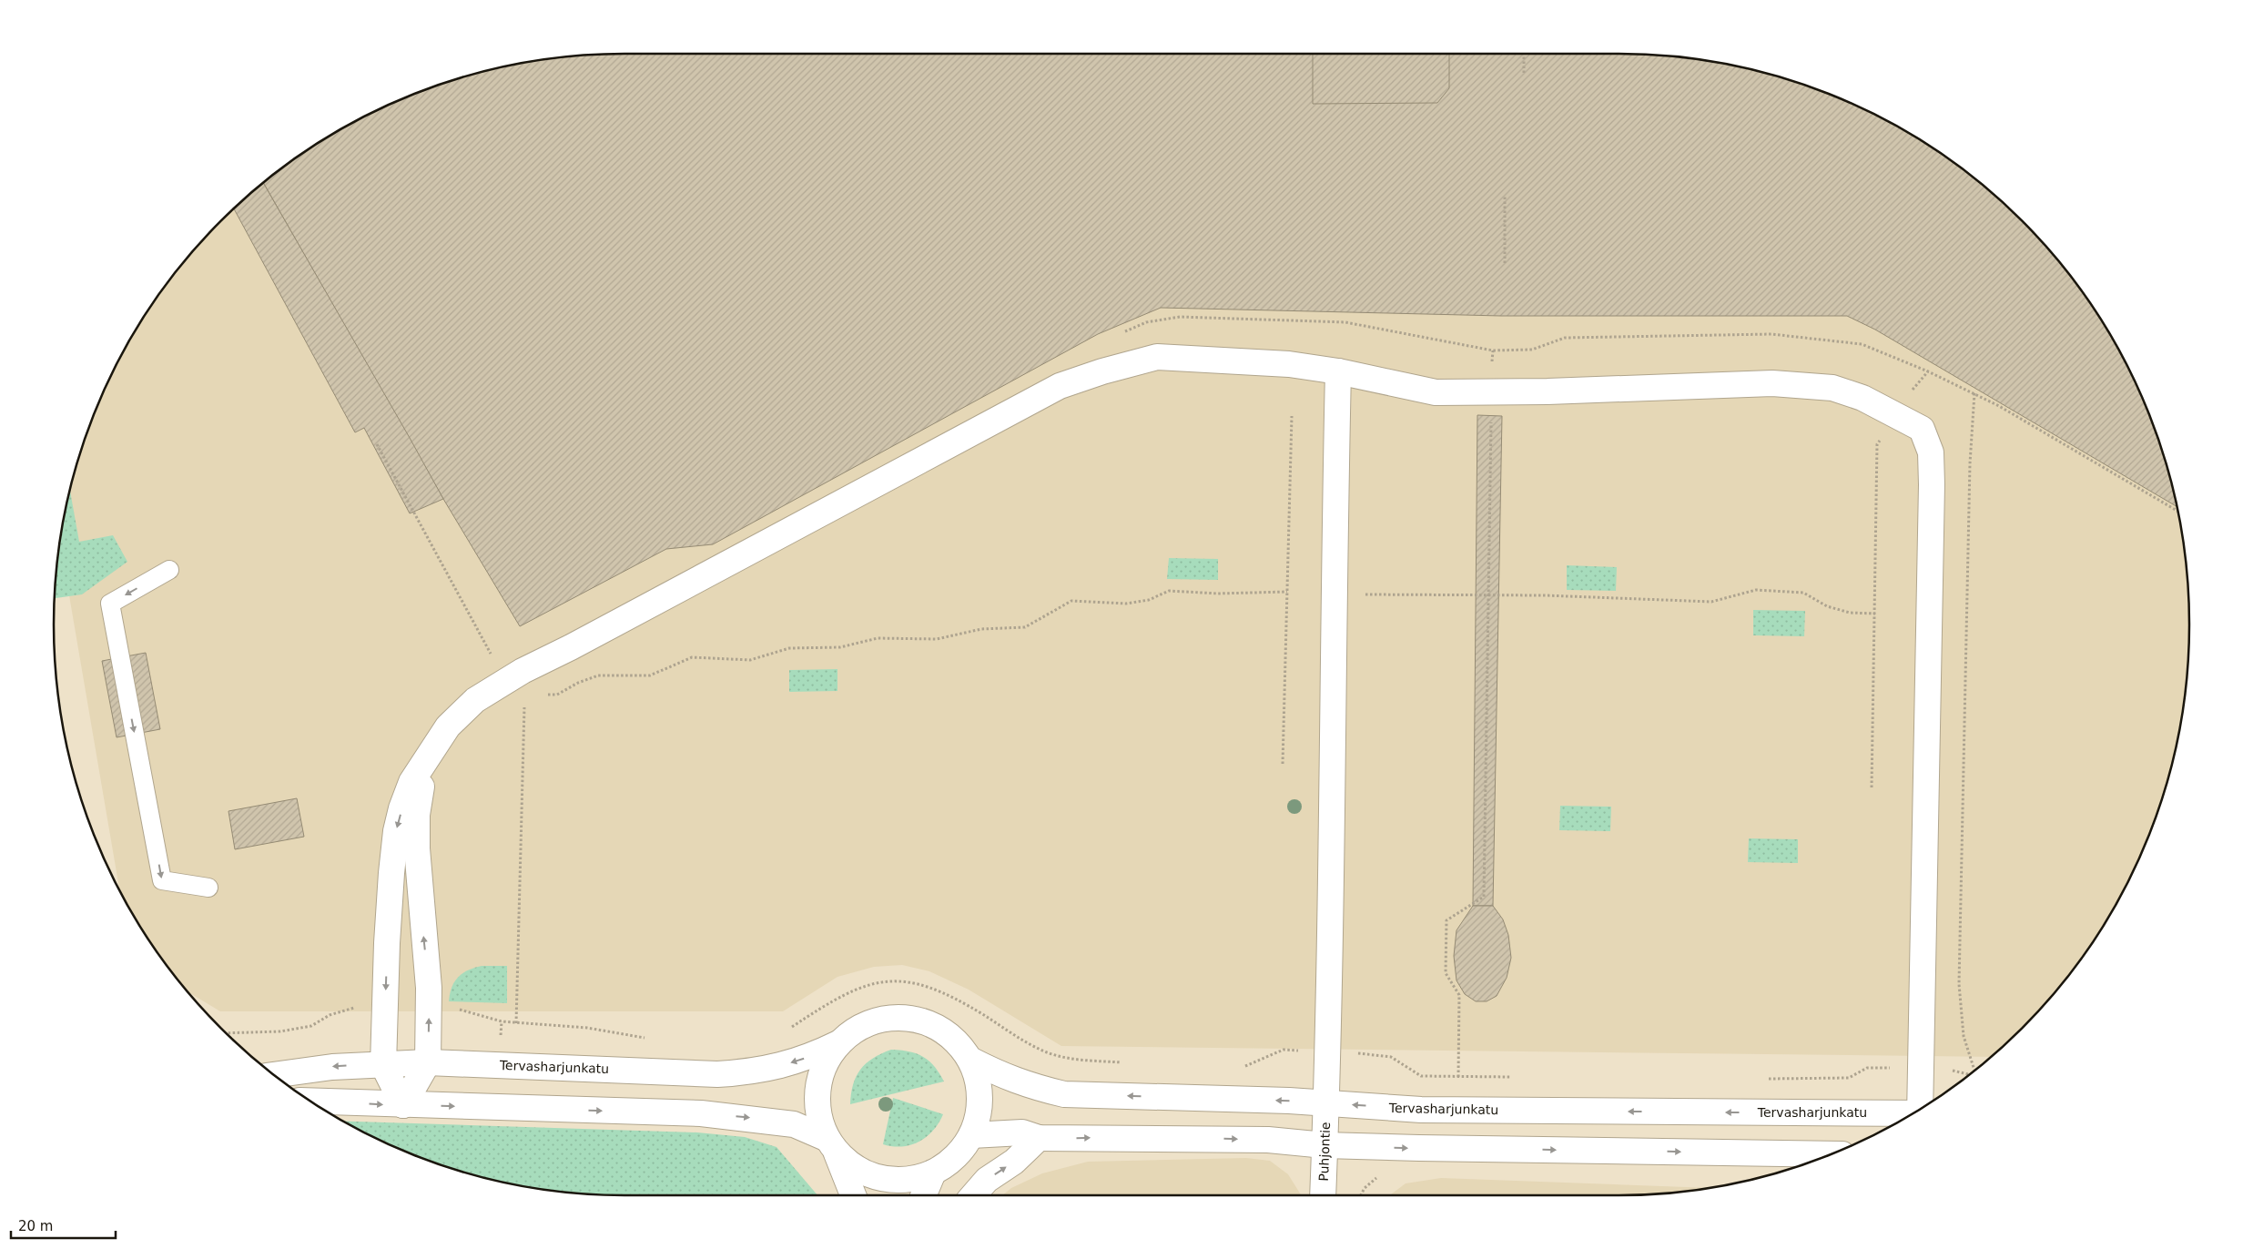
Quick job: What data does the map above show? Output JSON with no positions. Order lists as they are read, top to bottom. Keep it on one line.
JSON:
{"streets":{"street":["Tervasharjunkatu","Puhjontie"]},"crossings":[["Tervasharjunkatu","Puhjontie"]],"scale_bar":"20 m"}
